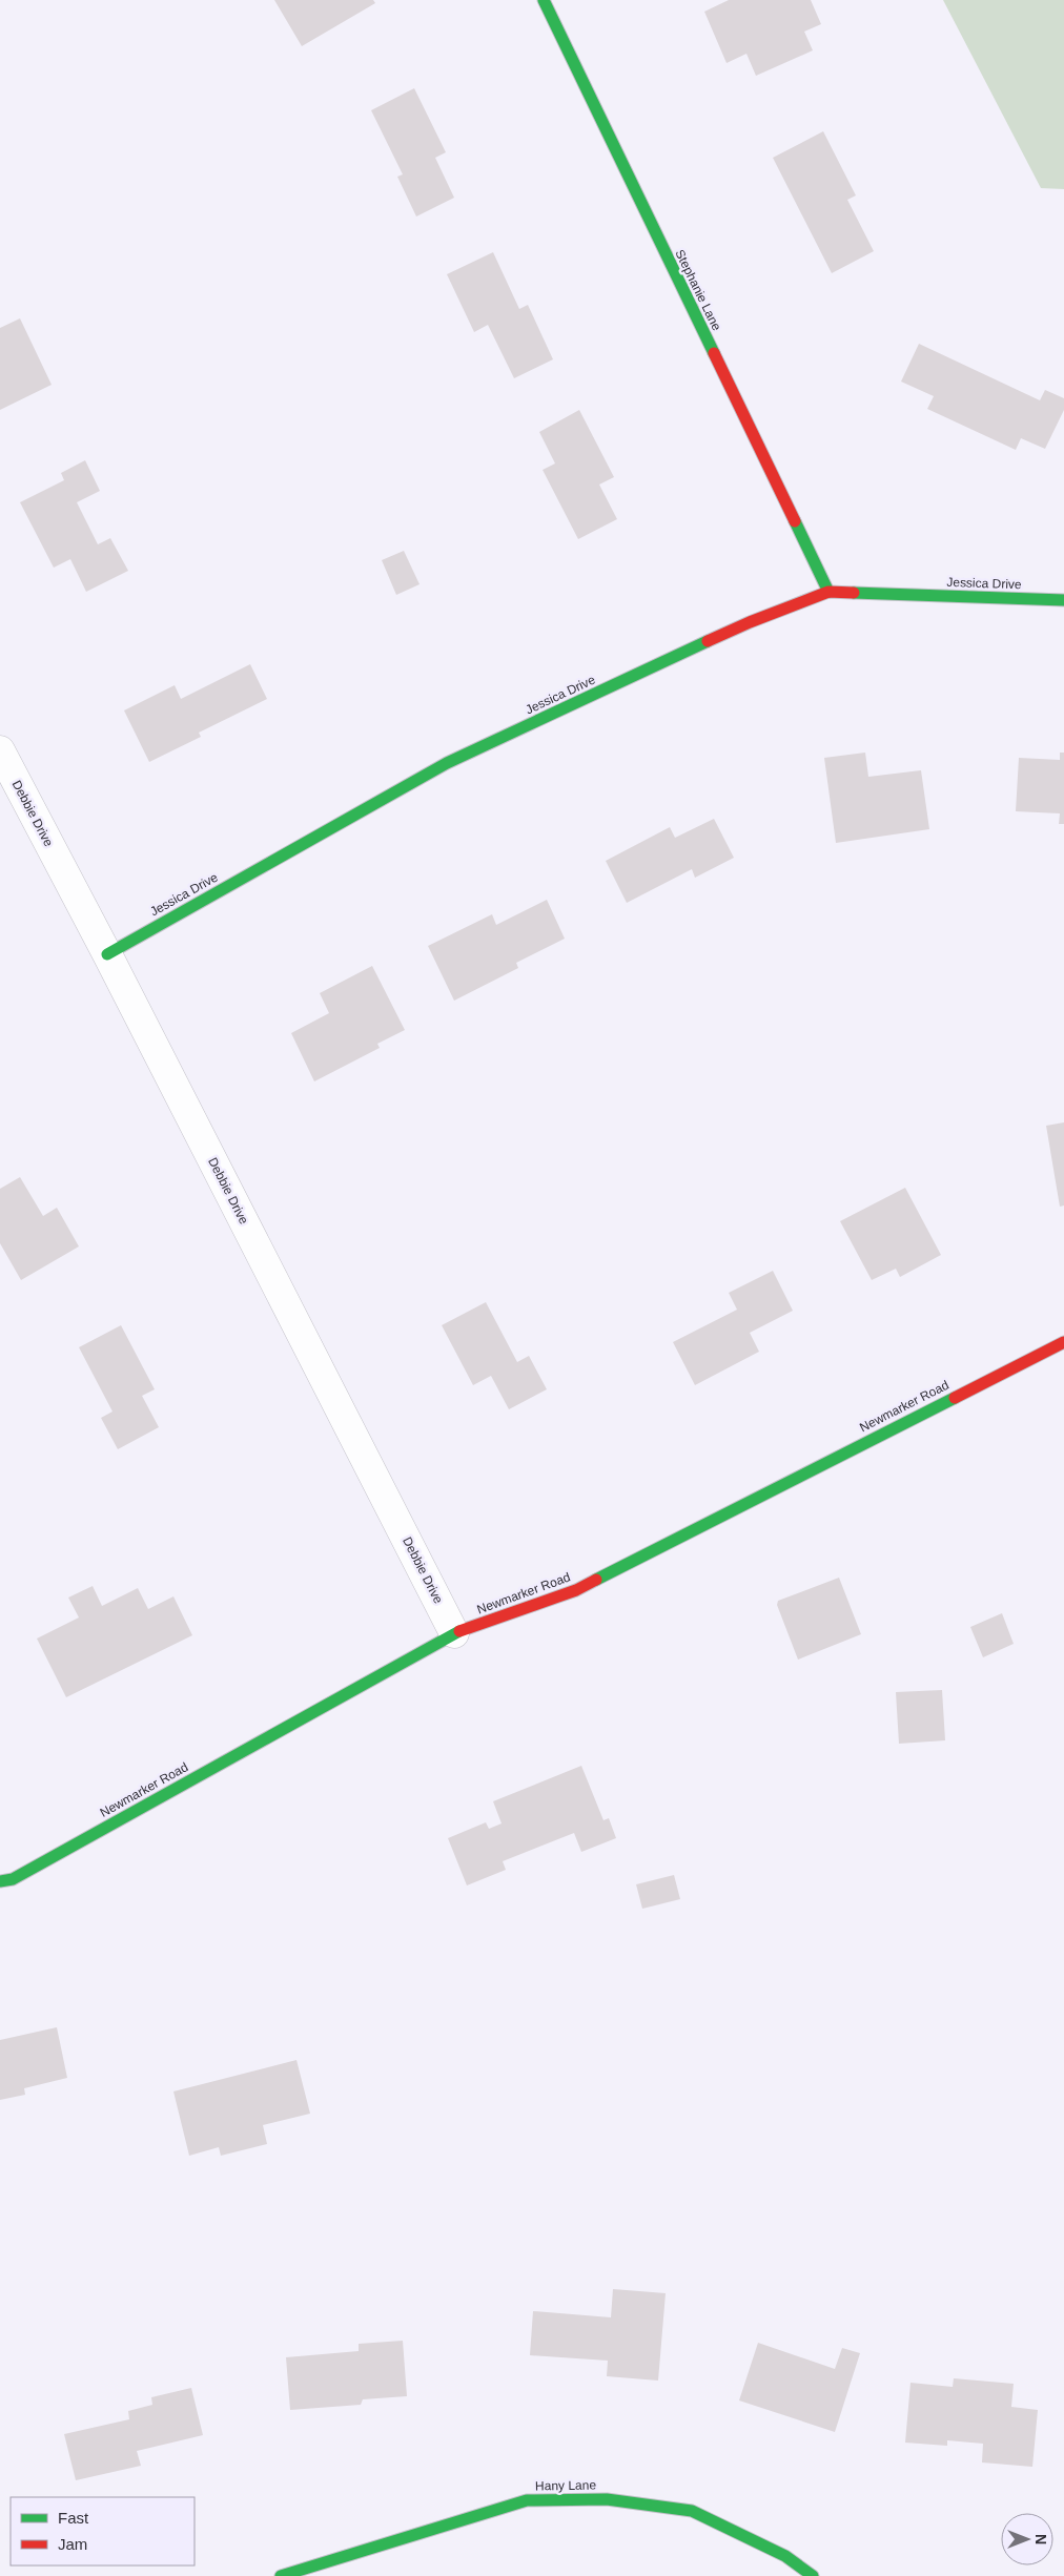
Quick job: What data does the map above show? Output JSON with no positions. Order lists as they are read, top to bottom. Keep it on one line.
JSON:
{"streets":{"street":["Stephanie Lane","Jessica Drive","Debbie Drive","Newmarker Road","Hany Lane"]},"crossings":[["Stephanie Lane","Jessica Drive"],["Jessica Drive","Debbie Drive"],["Debbie Drive","Newmarker Road"]],"legend":["Fast","Jam"],"north":"right"}
